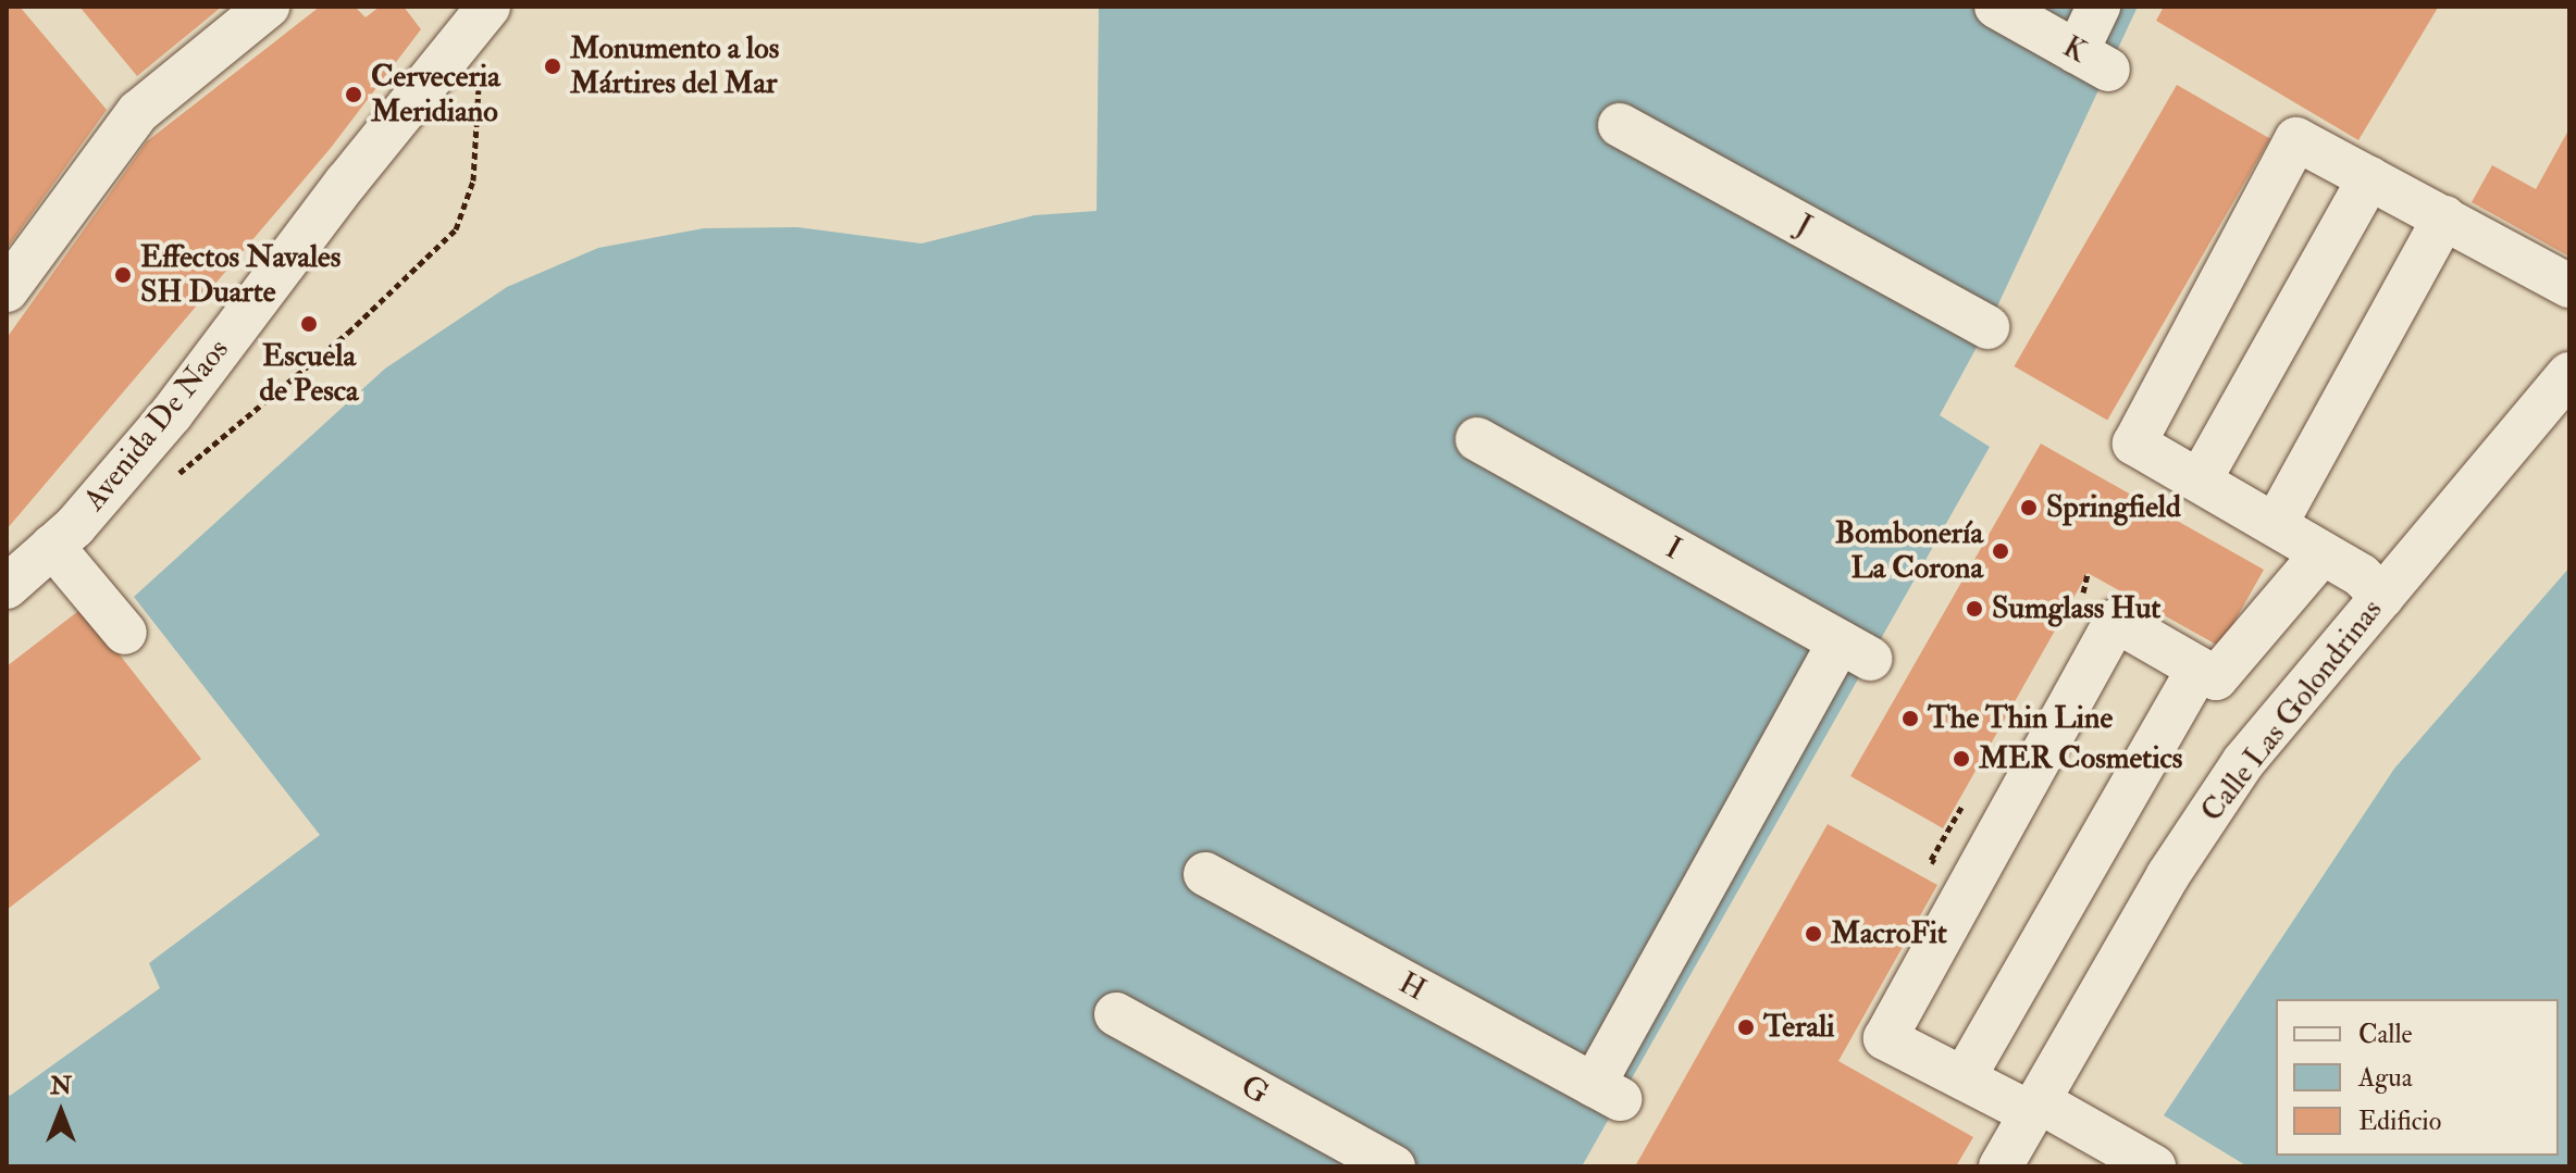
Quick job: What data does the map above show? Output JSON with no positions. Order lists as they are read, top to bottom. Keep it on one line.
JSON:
{"streets":{"street":["K","J","Avenida De Naos","I","Calle Las Golondrinas","H","G"]},"crossings":[["I","H"]],"places":["Monumento a los Mártires del Mar","Cerveceria Meridiano","Effectos Navales SH Duarte","Escuela de Pesca","Springfield","Bombonería La Corona","Sumglass Hut","The Thin Line","MER Cosmetics","MacroFit","Terali"],"legend":["Calle","Agua","Edificio"],"north":"top"}
